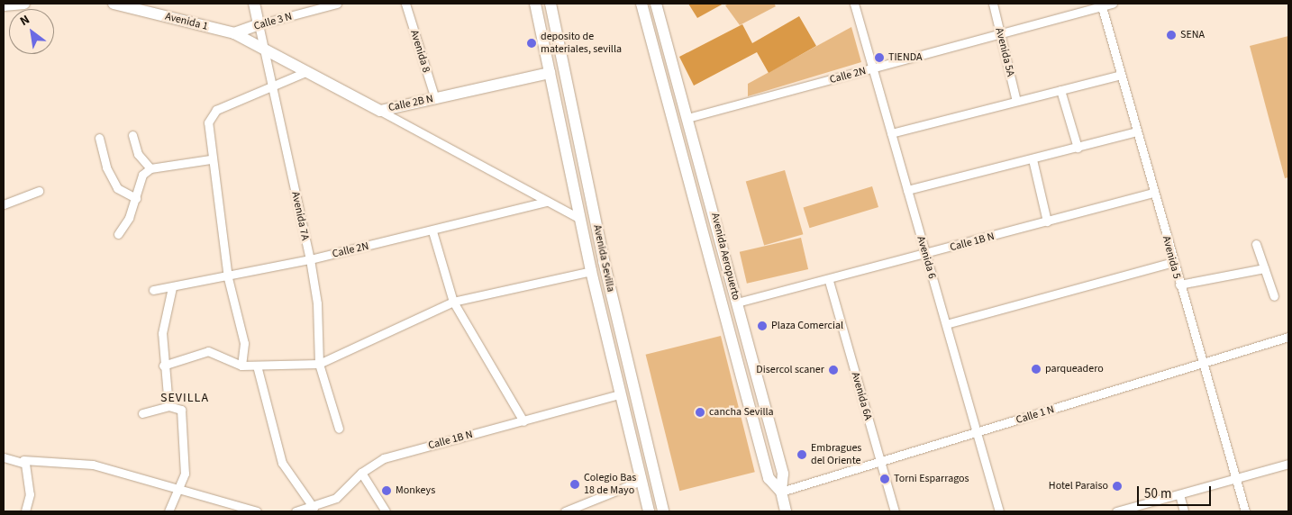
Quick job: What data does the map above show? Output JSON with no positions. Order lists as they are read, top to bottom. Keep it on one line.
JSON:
{"streets":{"street":["Avenida 1","Calle 3 N","Avenida 8","Avenida 5A","Calle 2N","Calle 2B N","Avenida 7A","Calle 1B N","Avenida Aeropuerto","Avenida 6","Avenida 5","Avenida Sevilla","Avenida 6A","Calle 1 N"]},"crossings":[["Avenida 1","Calle 3 N"],["Avenida 1","Calle 2B N"],["Calle 3 N","Calle 2B N"],["Calle 3 N","Avenida 7A"],["Avenida 8","Calle 2B N"],["Avenida 5A","Calle 2N"],["Calle 2N","Avenida 7A"],["Calle 2N","Avenida Aeropuerto"],["Calle 2N","Avenida 6"],["Calle 2N","Avenida 5"],["Calle 2B N","Avenida 7A"],["Calle 1B N","Avenida Aeropuerto"],["Calle 1B N","Avenida 6"],["Calle 1B N","Avenida 5"],["Calle 1B N","Avenida 6A"],["Avenida Aeropuerto","Calle 1 N"],["Avenida 6","Calle 1 N"],["Avenida 5","Calle 1 N"],["Avenida 6A","Calle 1 N"]],"districts":["SEVILLA"],"places":["SENA","deposito de materiales, sevilla","TIENDA","Plaza Comercial","parqueadero","Disercol scaner","cancha Sevilla","Embragues del Oriente","Torni Esparragos","Colegio Bas 18 de Mayo","Hotel Paraiso","Monkeys"],"scale_bar":"50 m","north":"top left"}
